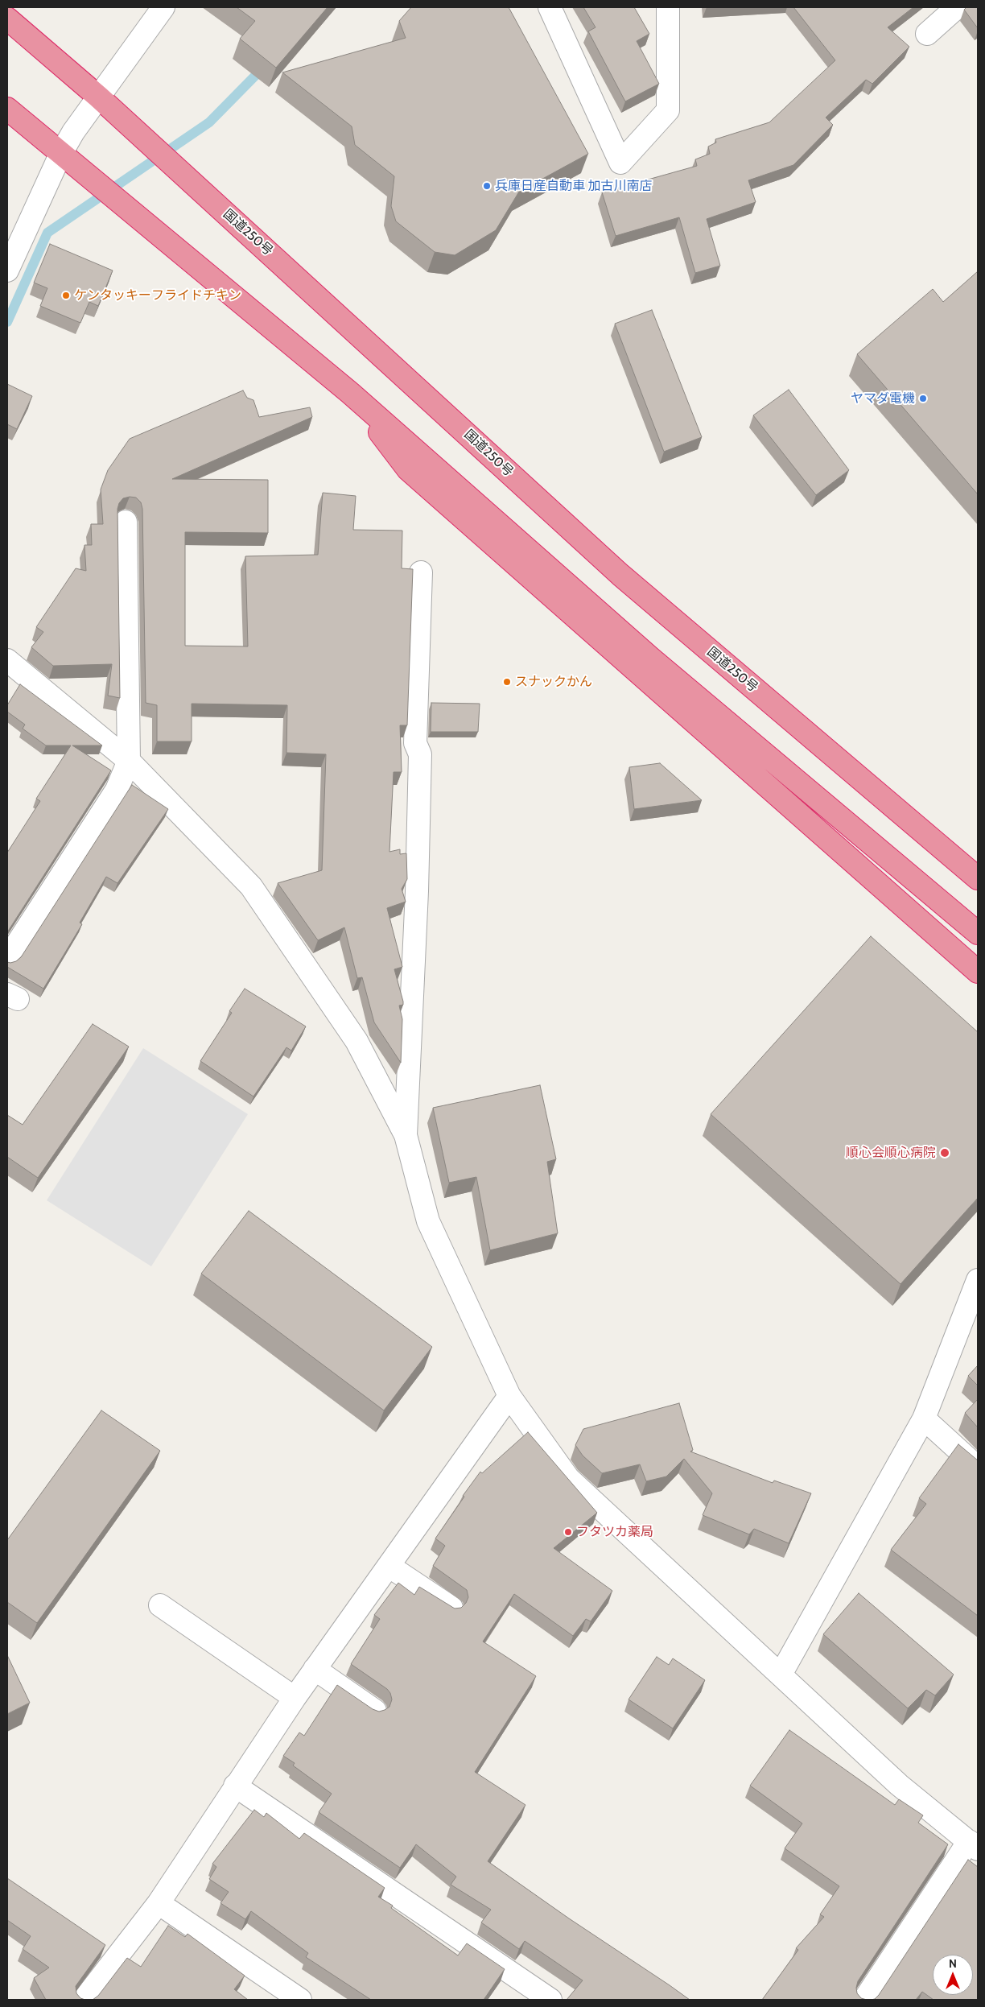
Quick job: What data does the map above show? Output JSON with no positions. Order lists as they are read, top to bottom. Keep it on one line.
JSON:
{"streets":{"highway":["国道250号"]},"places":["兵庫日産自動車 加古川南店","ケンタッキーフライドチキン","ヤマダ電機","スナックかん","順心会順心病院","フタツカ薬局"],"north":"top"}
